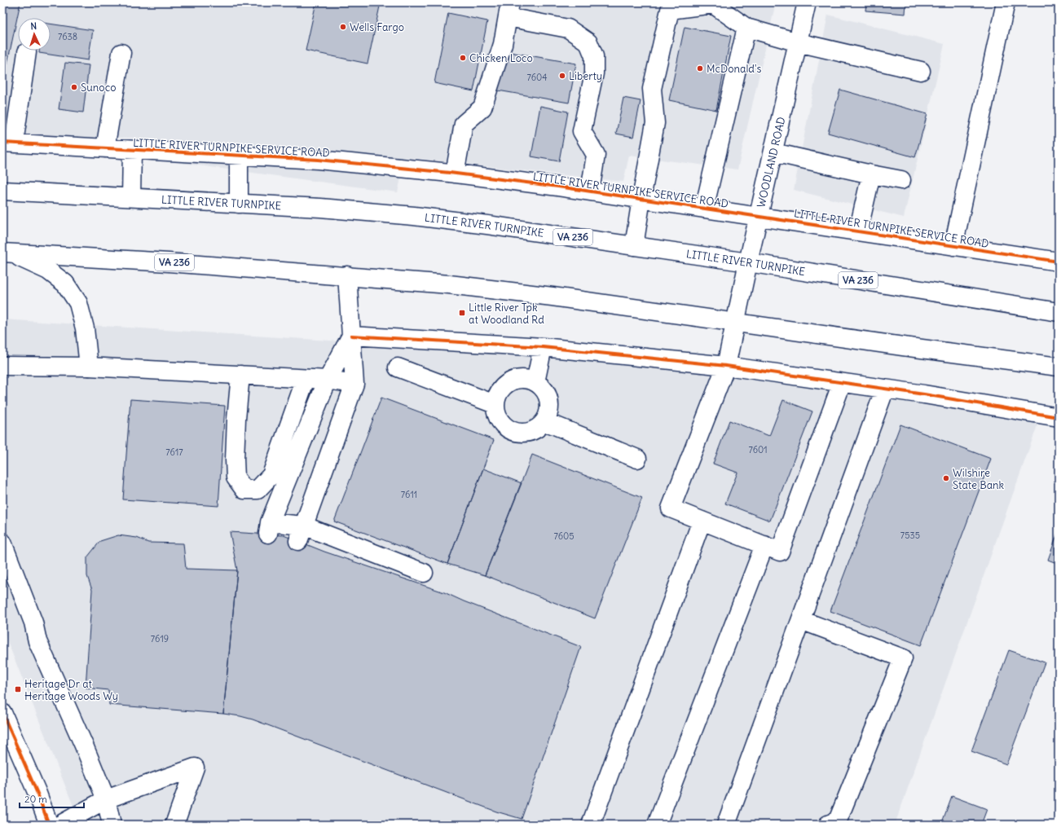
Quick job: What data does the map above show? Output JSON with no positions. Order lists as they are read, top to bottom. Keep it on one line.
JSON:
{"streets":{"street":["LITTLE RIVER TURNPIKE SERVICE ROAD","WOODLAND ROAD","LITTLE RIVER TURNPIKE","VA 236"]},"crossings":[["LITTLE RIVER TURNPIKE SERVICE ROAD","WOODLAND ROAD"],["WOODLAND ROAD","LITTLE RIVER TURNPIKE"],["WOODLAND ROAD","VA 236"]],"places":{"other":["Wells Fargo","Chicken Loco","McDonald's","Liberty","Sunoco","Wilshire State Bank"],"transit":["Little River Tpk at Woodland Rd","Heritage Dr at Heritage Woods Wy"]},"house_numbers":["7638","7604","7601","7617","7611","7535","7605","7619"],"scale_bar":"20 m","north":"top"}
